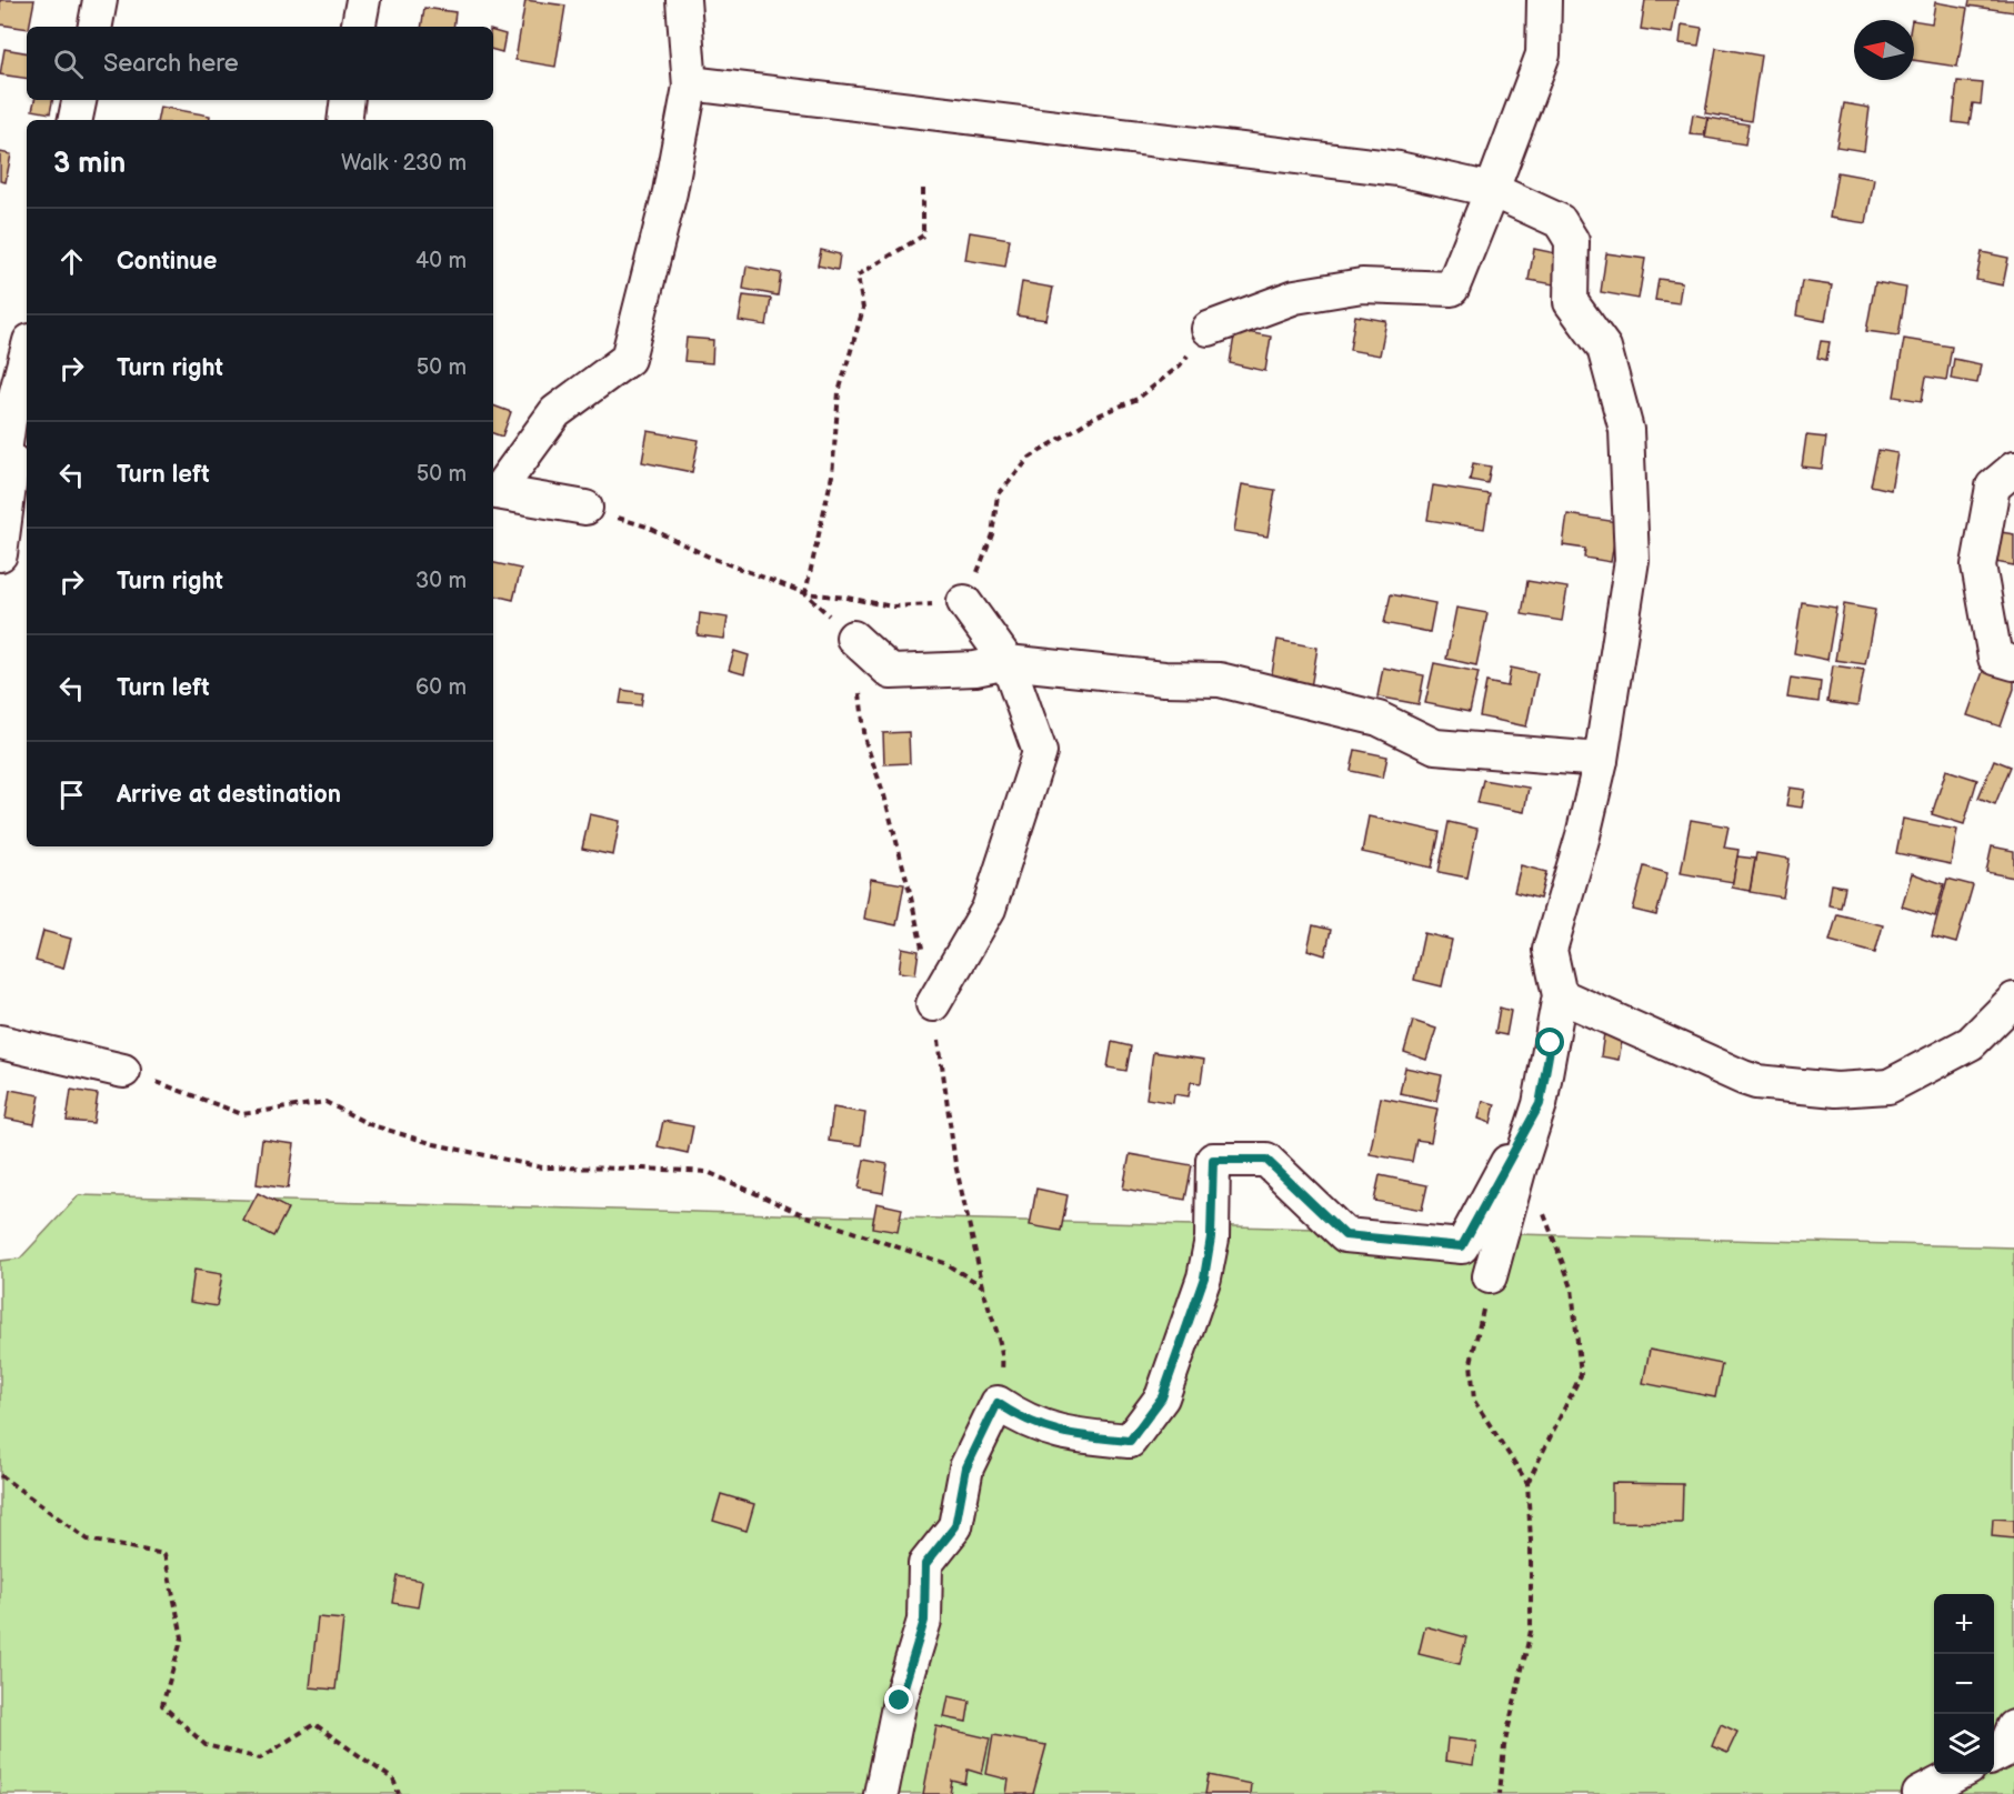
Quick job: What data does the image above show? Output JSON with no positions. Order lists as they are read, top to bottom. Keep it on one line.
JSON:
{"north":"left","page":{"search":"Search here","heading":["3 min","Walk · 230 m"],"list":[["Continue","40 m"],["Turn right","50 m"],["Turn left","50 m"],["Turn right","30 m"],["Turn left","60 m"],"Arrive at destination"],"map_buttons":["+","−"]}}
